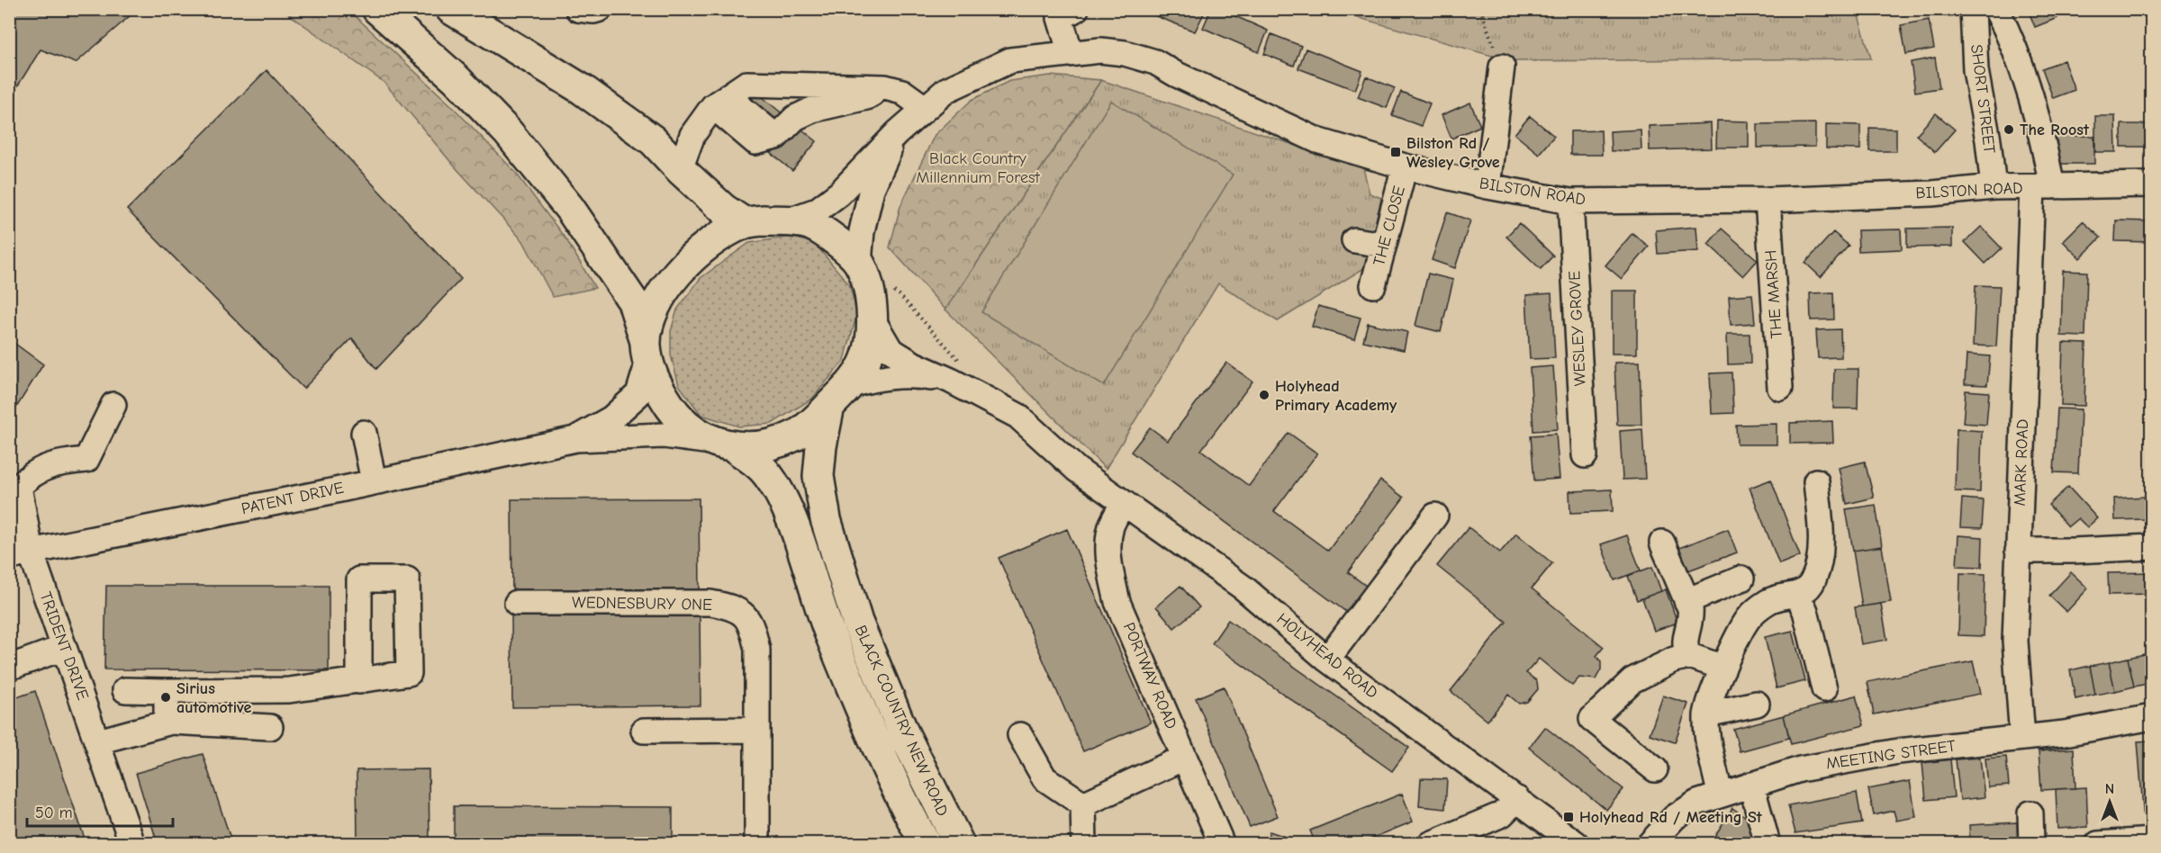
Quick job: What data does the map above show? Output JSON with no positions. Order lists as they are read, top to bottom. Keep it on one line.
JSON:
{"streets":{"highway":["BLACK COUNTRY NEW ROAD"],"street":["SHORT STREET","BILSTON ROAD","THE CLOSE","THE MARSH","WESLEY GROVE","MARK ROAD","PATENT DRIVE","WEDNESBURY ONE","TRIDENT DRIVE","HOLYHEAD ROAD","PORTWAY ROAD","MEETING STREET"]},"crossings":[["SHORT STREET","BILSTON ROAD"],["BILSTON ROAD","THE CLOSE"],["BILSTON ROAD","THE MARSH"],["BILSTON ROAD","WESLEY GROVE"],["BILSTON ROAD","MARK ROAD"],["MARK ROAD","MEETING STREET"],["PATENT DRIVE","TRIDENT DRIVE"],["PATENT DRIVE","BLACK COUNTRY NEW ROAD"],["HOLYHEAD ROAD","PORTWAY ROAD"]],"parks":["Black Country Millennium Forest"],"places":{"other":["The Roost","Holyhead Primary Academy","Sirius automotive"],"transit":["Bilston Rd / Wesley Grove","Holyhead Rd / Meeting St"]},"scale_bar":"50 m","north":"top"}
